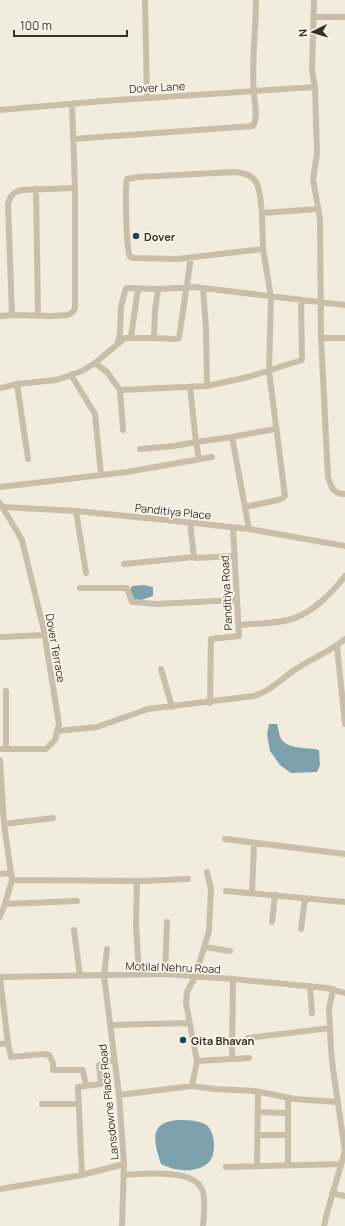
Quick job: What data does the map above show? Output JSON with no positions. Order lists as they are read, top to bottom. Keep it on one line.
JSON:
{"streets":{"street":["Dover Lane","Panditiya Place","Panditiya Road","Dover Terrace","Motilal Nehru Road","Lansdowne Place Road"]},"crossings":[["Panditiya Place","Panditiya Road"],["Panditiya Place","Dover Terrace"],["Motilal Nehru Road","Lansdowne Place Road"]],"places":["Dover","Gita Bhavan"],"scale_bar":"100 m","north":"left"}
